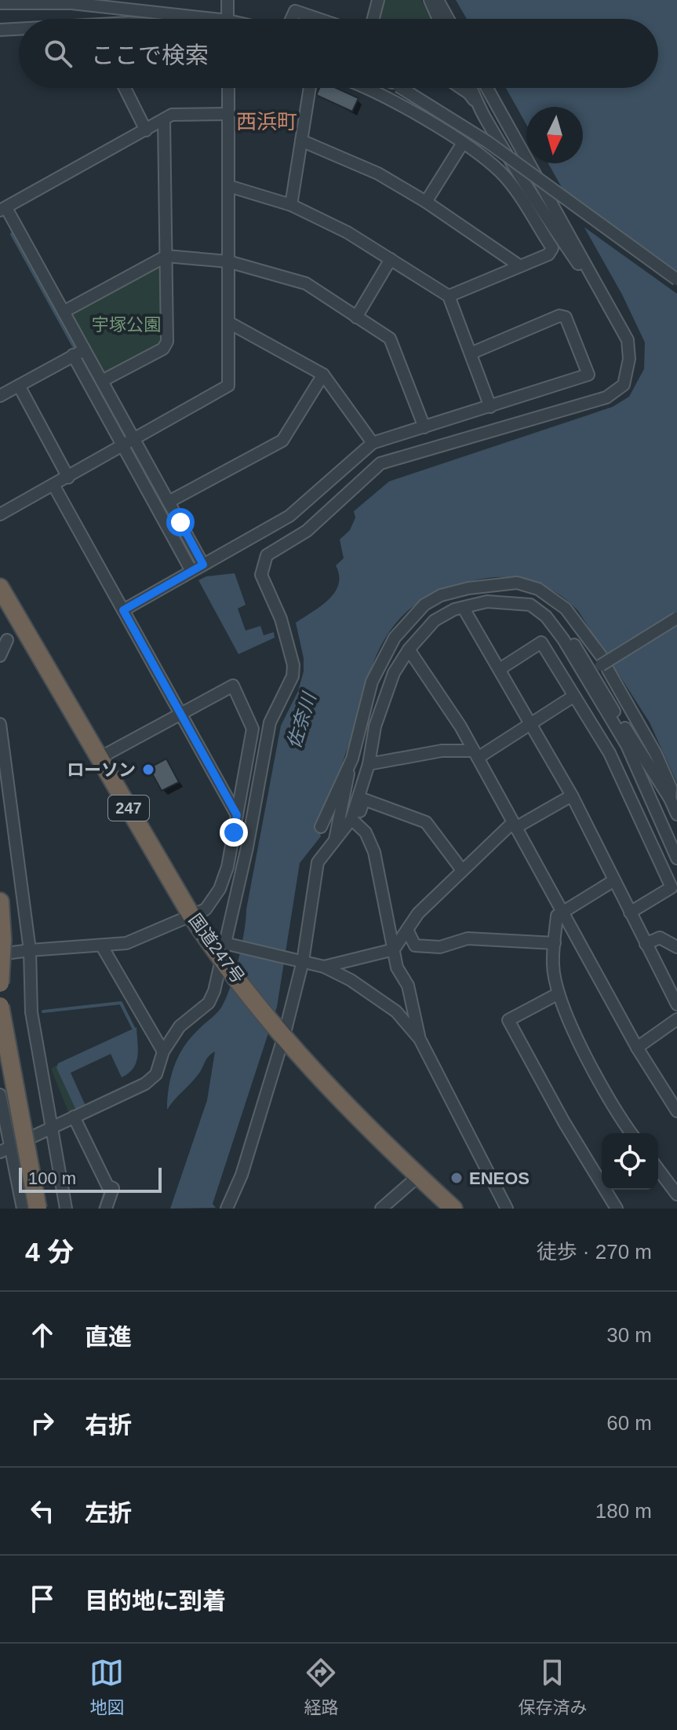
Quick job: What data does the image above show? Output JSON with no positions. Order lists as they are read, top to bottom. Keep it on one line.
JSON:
{"streets":{"highway":["247","国道247号"]},"districts":["西浜町"],"water":["佐奈川"],"parks":["宇塚公園"],"places":["ローソン","ENEOS"],"scale_bar":"100 m","north":"bottom","page":{"search":"ここで検索","scale":"100 m","heading":["4 分","徒歩 · 270 m"],"list":[["直進","30 m"],["右折","60 m"],["左折","180 m"],"目的地に到着"],"nav":["地図","経路","保存済み"]}}
